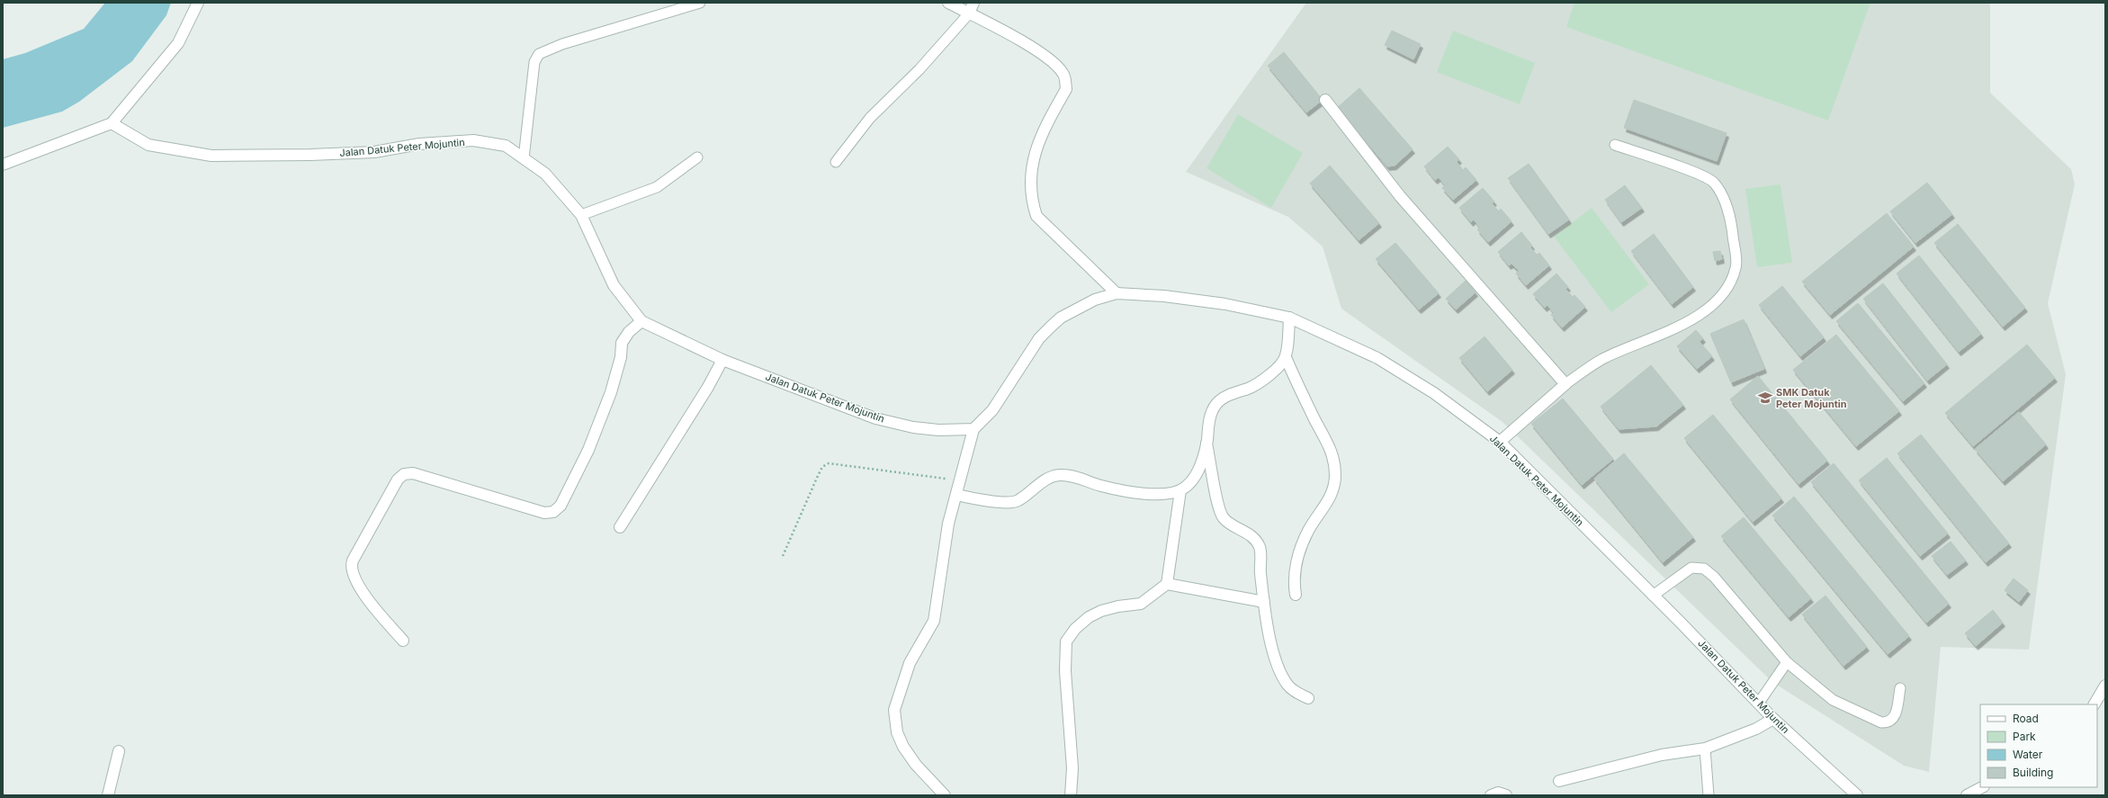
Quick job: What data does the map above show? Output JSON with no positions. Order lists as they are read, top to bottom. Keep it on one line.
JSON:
{"streets":{"street":["Jalan Datuk Peter Mojuntin"]},"places":{"school or university":["SMK Datuk Peter Mojuntin"]},"legend":["Road","Park","Water","Building"]}
